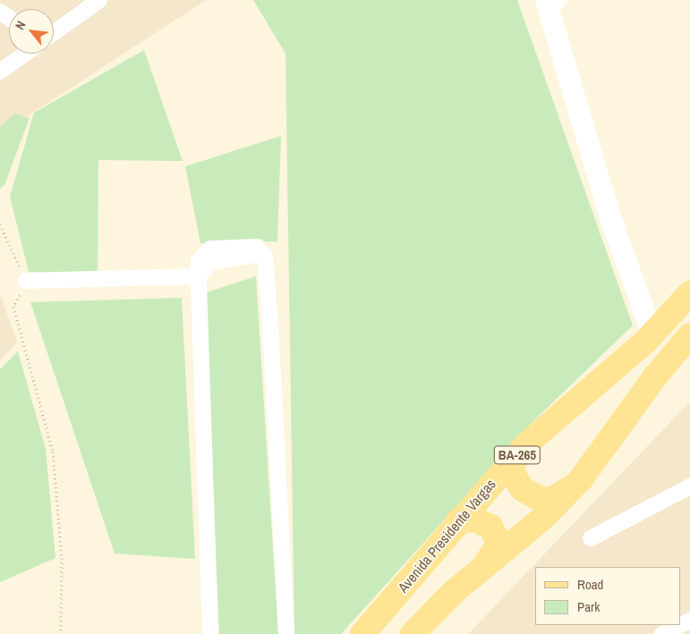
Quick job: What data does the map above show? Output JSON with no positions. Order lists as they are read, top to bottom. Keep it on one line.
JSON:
{"streets":{"main road":["BA-265","Avenida Presidente Vargas"]},"legend":["Road","Park"],"north":"top left"}
